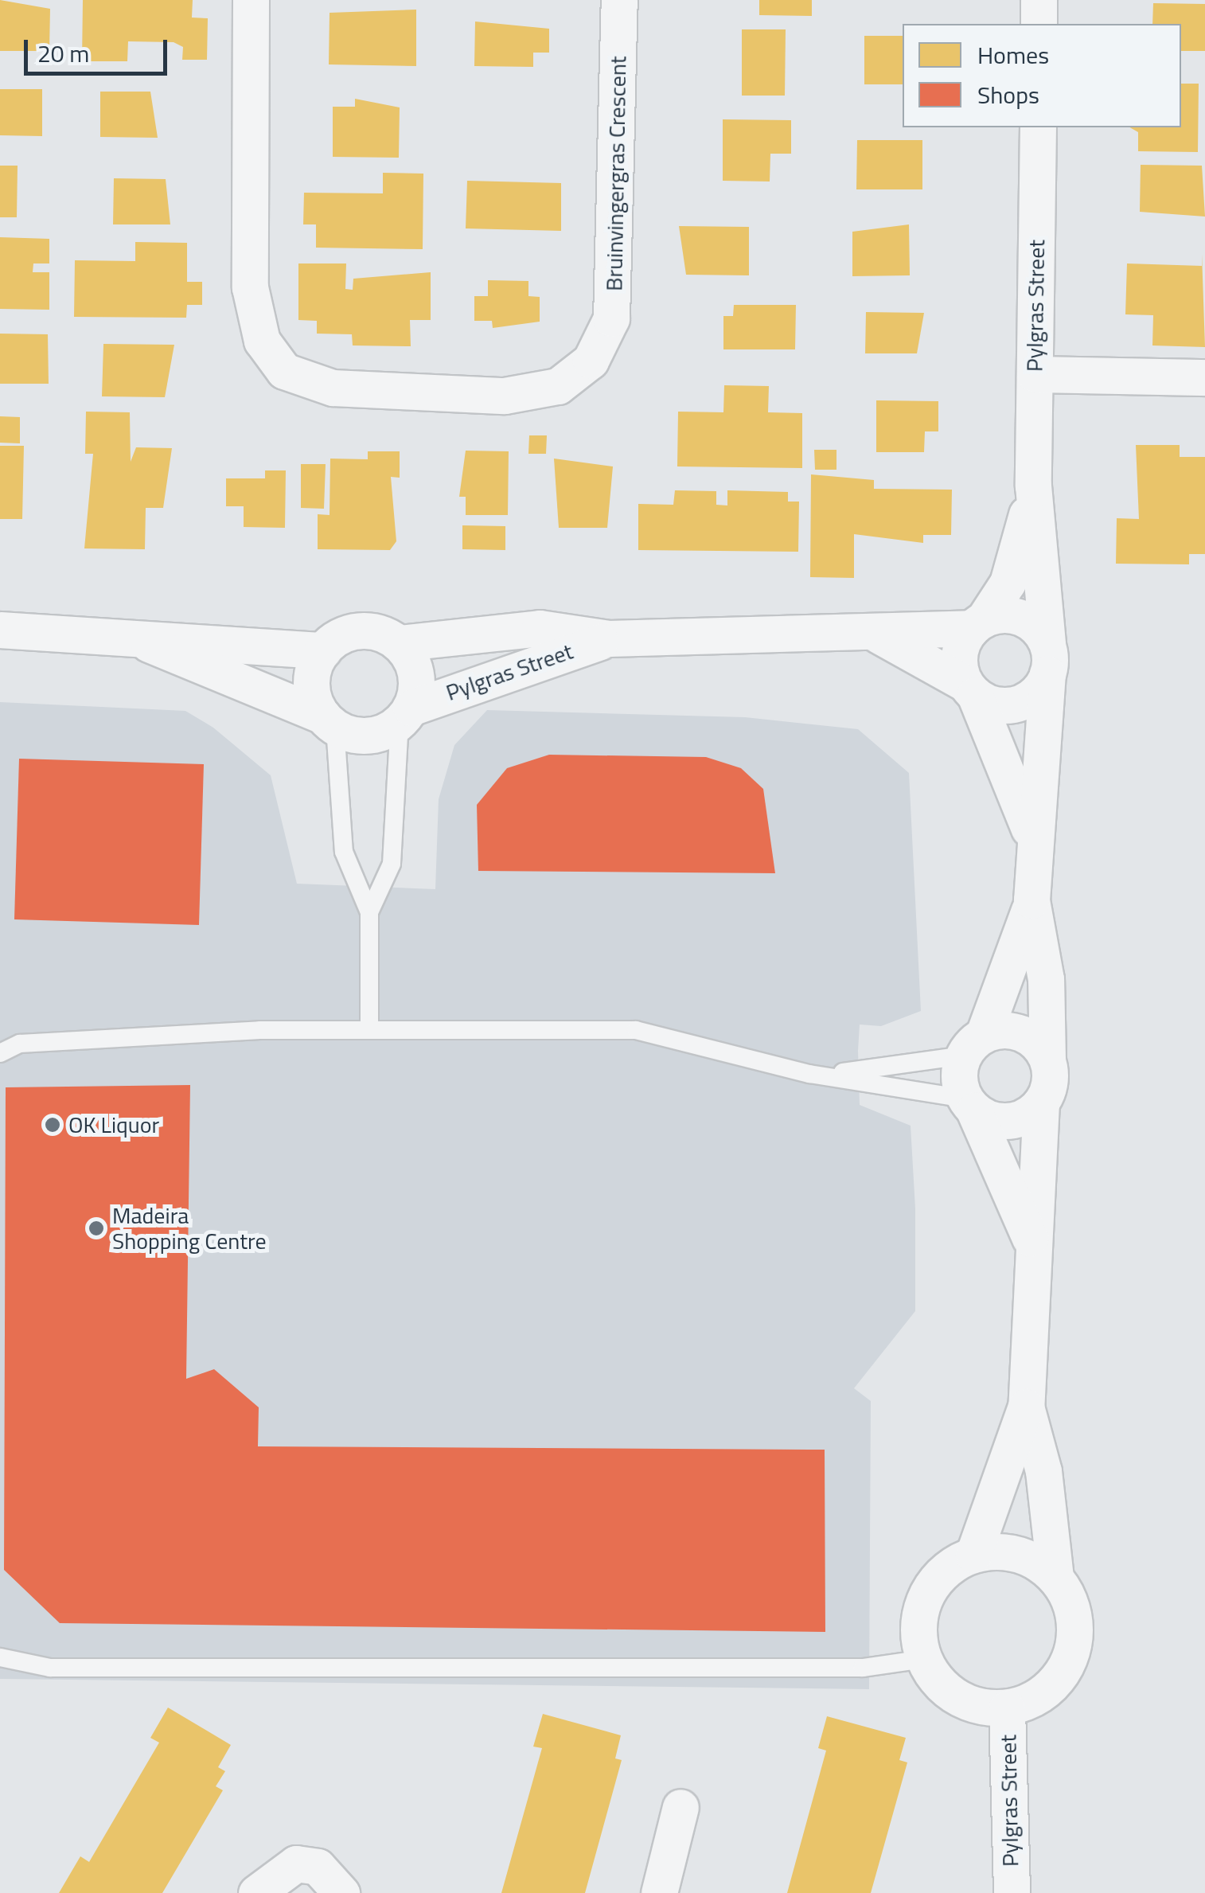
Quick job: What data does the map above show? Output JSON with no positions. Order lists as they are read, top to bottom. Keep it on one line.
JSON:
{"streets":{"street":["Bruinvingergras Crescent","Pylgras Street"]},"places":["OK Liquor","Madeira Shopping Centre"],"legend":["Homes","Shops"],"scale_bar":"20 m"}
